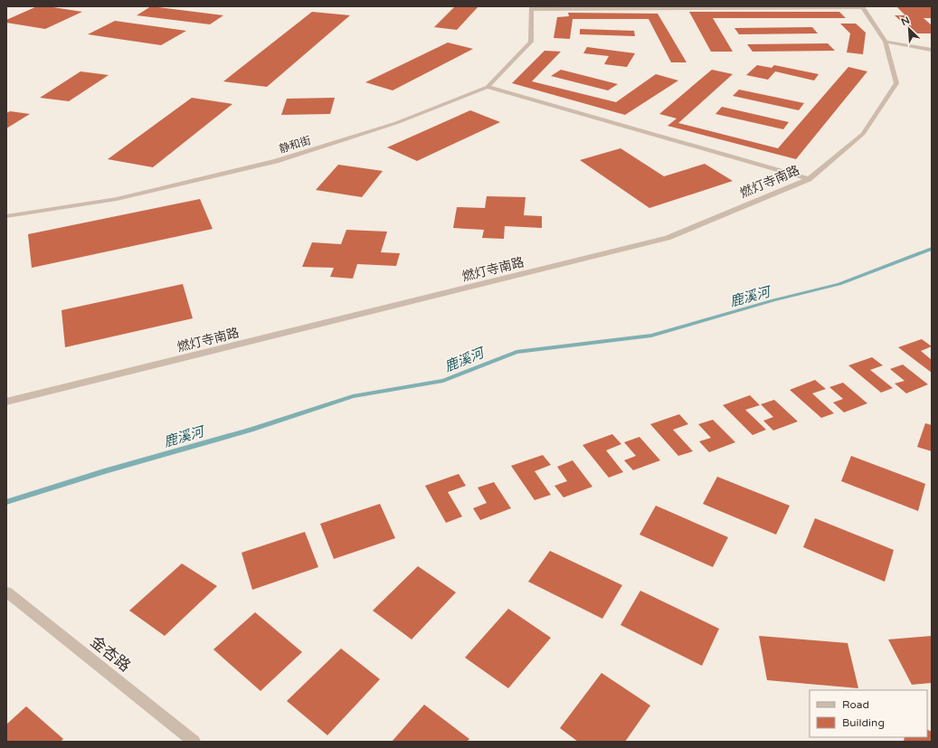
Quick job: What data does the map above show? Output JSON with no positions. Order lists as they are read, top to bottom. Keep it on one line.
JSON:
{"streets":{"street":["静和街","燃灯寺南路","金杏路"]},"water":["鹿溪河"],"legend":["Road","Building"],"north":"top left"}
